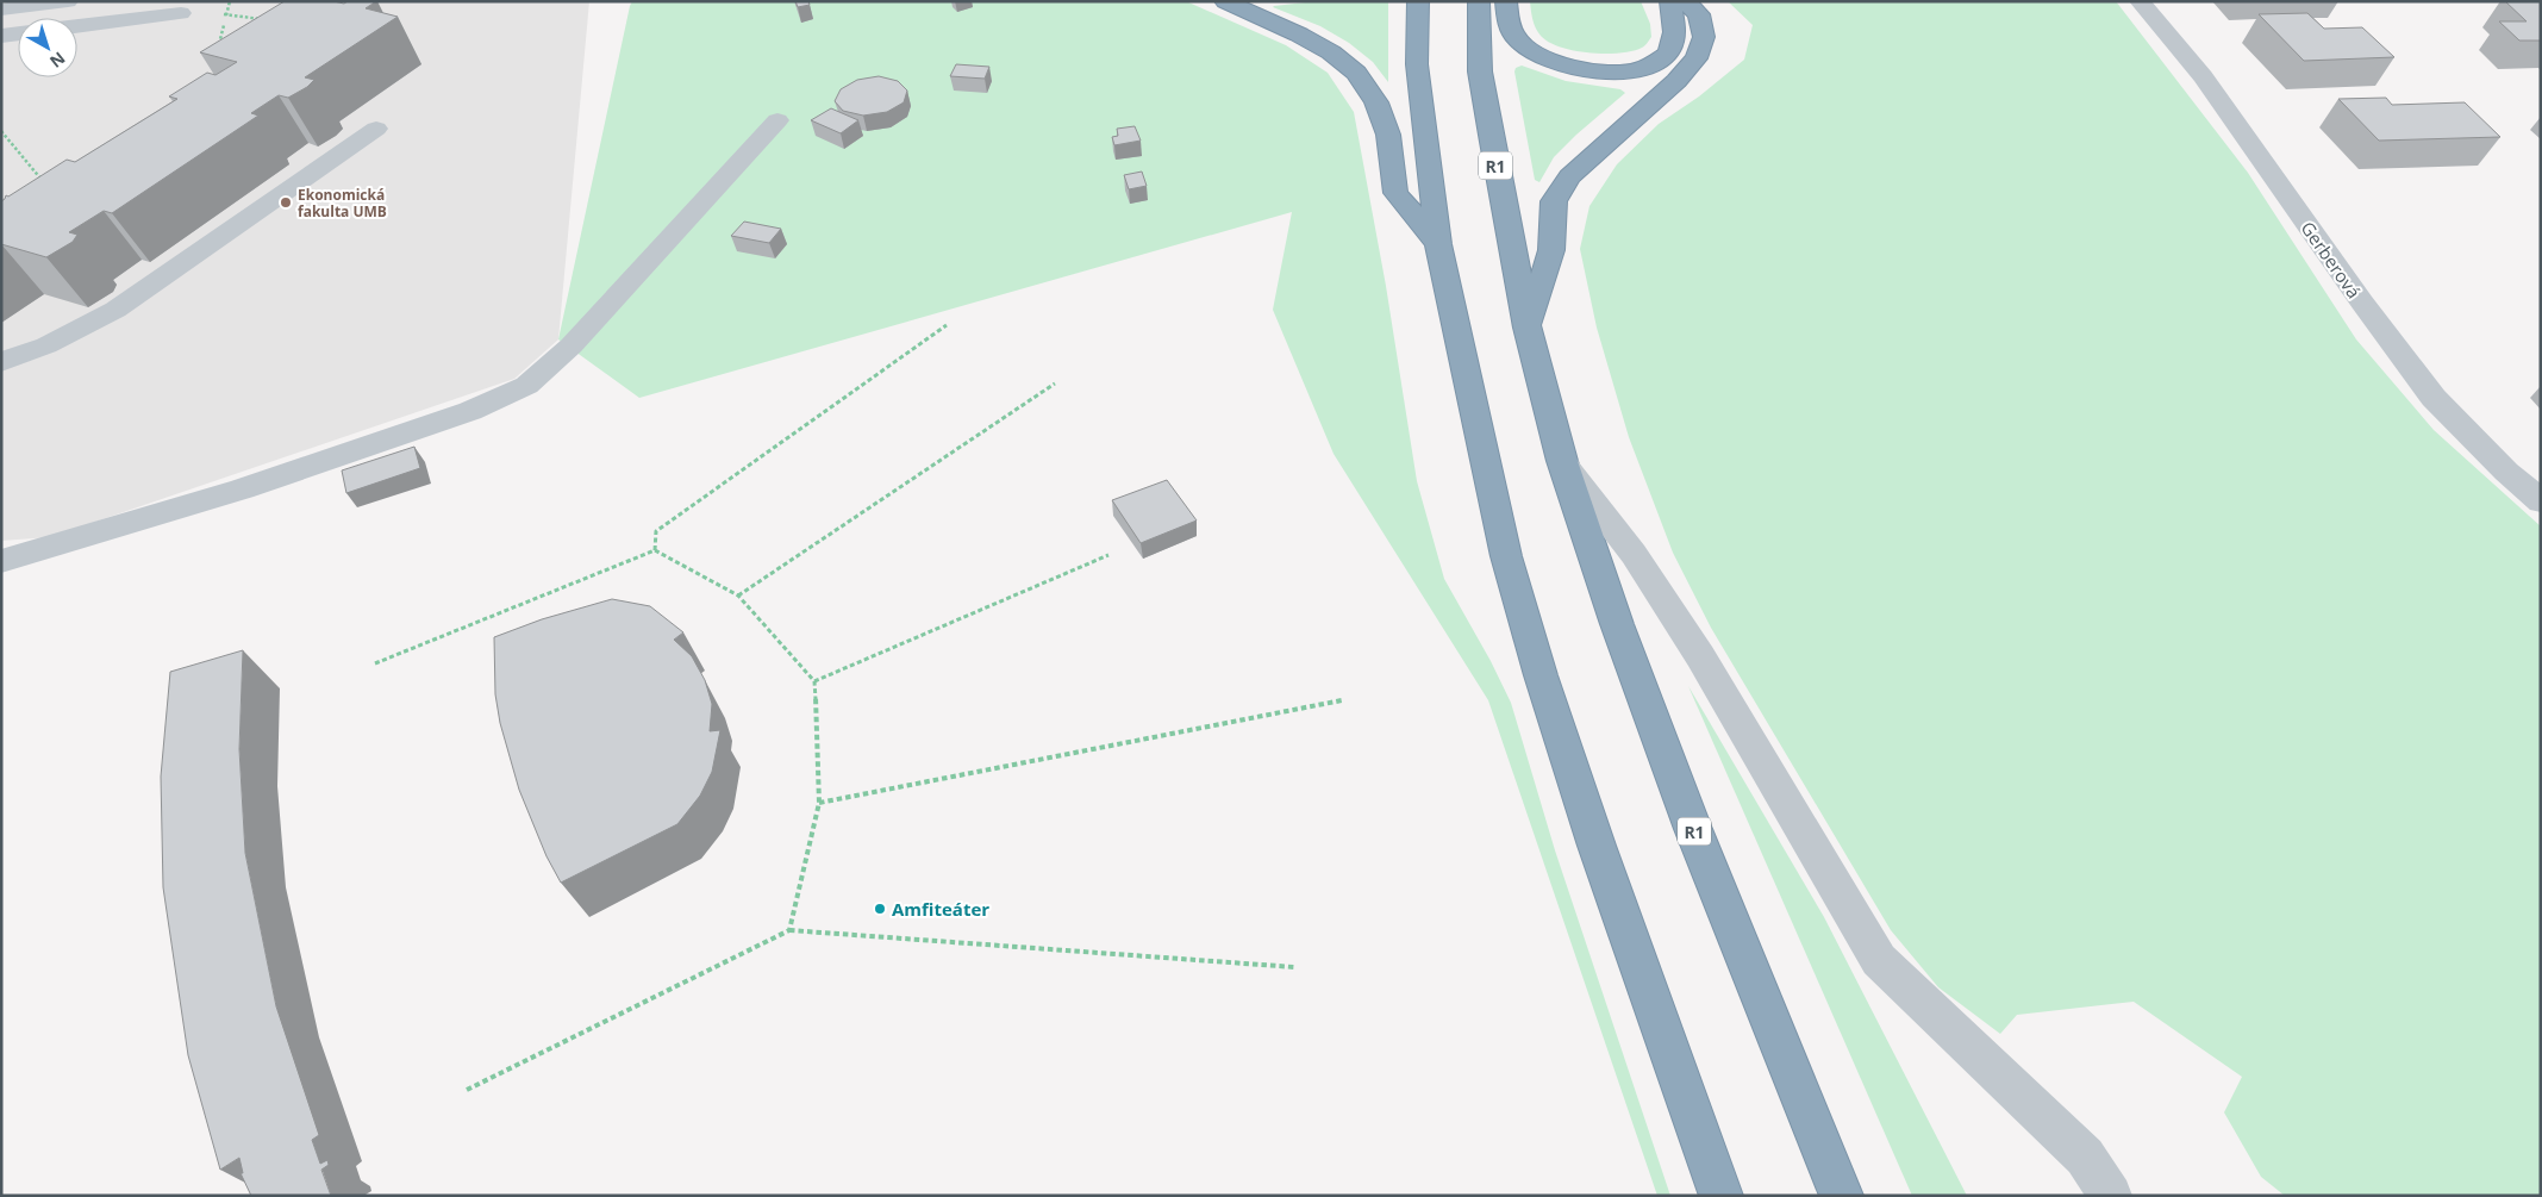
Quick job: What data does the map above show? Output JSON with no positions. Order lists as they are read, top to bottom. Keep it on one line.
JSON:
{"streets":{"highway":["R1"],"street":["Gerberová"]},"places":["Ekonomická fakulta UMB","Amfiteáter"],"north":"bottom right"}
